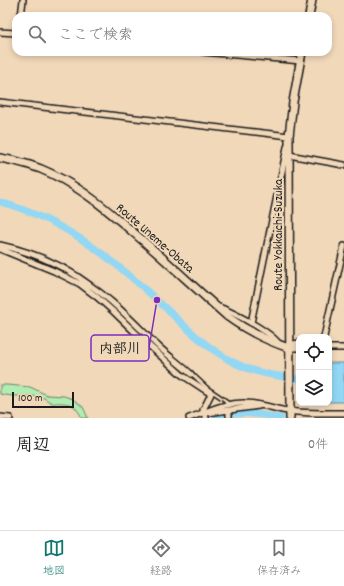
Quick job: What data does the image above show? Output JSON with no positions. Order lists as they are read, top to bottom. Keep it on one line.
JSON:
{"streets":{"main road":["Route Yokkaichi-Suzuka","Route Uneme-Obata"]},"crossings":[["Route Yokkaichi-Suzuka","Route Uneme-Obata"]],"places":["内部川"],"scale_bar":"100 m","page":{"search":"ここで検索","scale":"100 m","heading":["周辺","0件"],"nav":["地図","経路","保存済み"]}}
